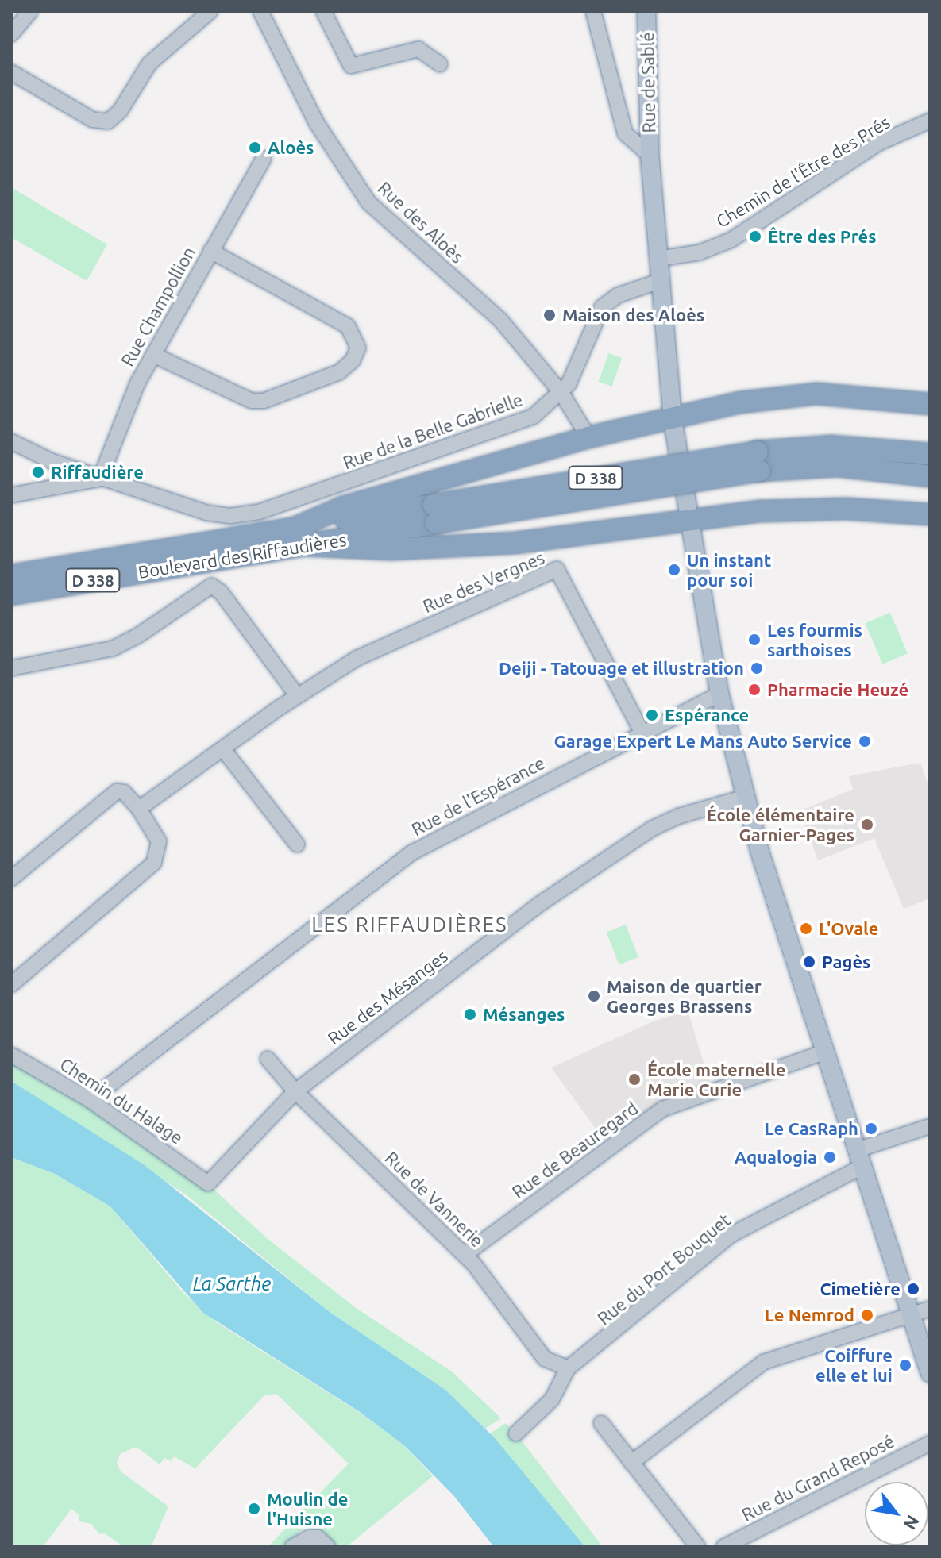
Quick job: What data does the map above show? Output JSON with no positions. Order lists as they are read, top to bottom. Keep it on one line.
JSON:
{"streets":{"highway":["D 338","Boulevard des Riffaudières"],"main road":["Rue de Sablé"],"street":["Chemin de l'Être des Prés","Rue des Aloès","Rue Champollion","Rue de la Belle Gabrielle","Rue des Vergnes","Rue de l'Espérance","Rue des Mésanges","Chemin du Halage","Rue de Beauregard","Rue de Vannerie","Rue du Port Bouquet","Rue du Grand Reposé"]},"crossings":[["Rue de Sablé","Chemin de l'Être des Prés"],["Rue de Sablé","Rue de la Belle Gabrielle"],["Rue de Sablé","Rue de l'Espérance"],["Rue de Sablé","Rue des Mésanges"],["Rue de Sablé","Rue de Beauregard"],["Rue de Sablé","Rue du Port Bouquet"],["Rue des Aloès","Rue de la Belle Gabrielle"],["Rue des Aloès","D 338"],["Rue Champollion","Rue de la Belle Gabrielle"],["D 338","Boulevard des Riffaudières"],["Rue des Vergnes","Rue de l'Espérance"],["Rue de l'Espérance","Chemin du Halage"],["Rue des Mésanges","Chemin du Halage"],["Rue des Mésanges","Rue de Vannerie"],["Rue de Beauregard","Rue de Vannerie"],["Rue de Vannerie","Rue du Port Bouquet"]],"districts":["LES RIFFAUDIÈRES"],"water":["La Sarthe"],"places":["Aloès","Être des Prés","Maison des Aloès","Riffaudière","Un instant pour soi","Les fourmis sarthoises","Deiji - Tatouage et illustration","Pharmacie Heuzé","Espérance","Garage Expert Le Mans Auto Service","École élémentaire Garnier-Pages","L'Ovale","Pagès","Maison de quartier Georges Brassens","Mésanges","École maternelle Marie Curie","Le CasRaph","Aqualogia","Cimetière","Le Nemrod","Coiffure elle et lui","Moulin de l'Huisne"],"north":"bottom right"}
